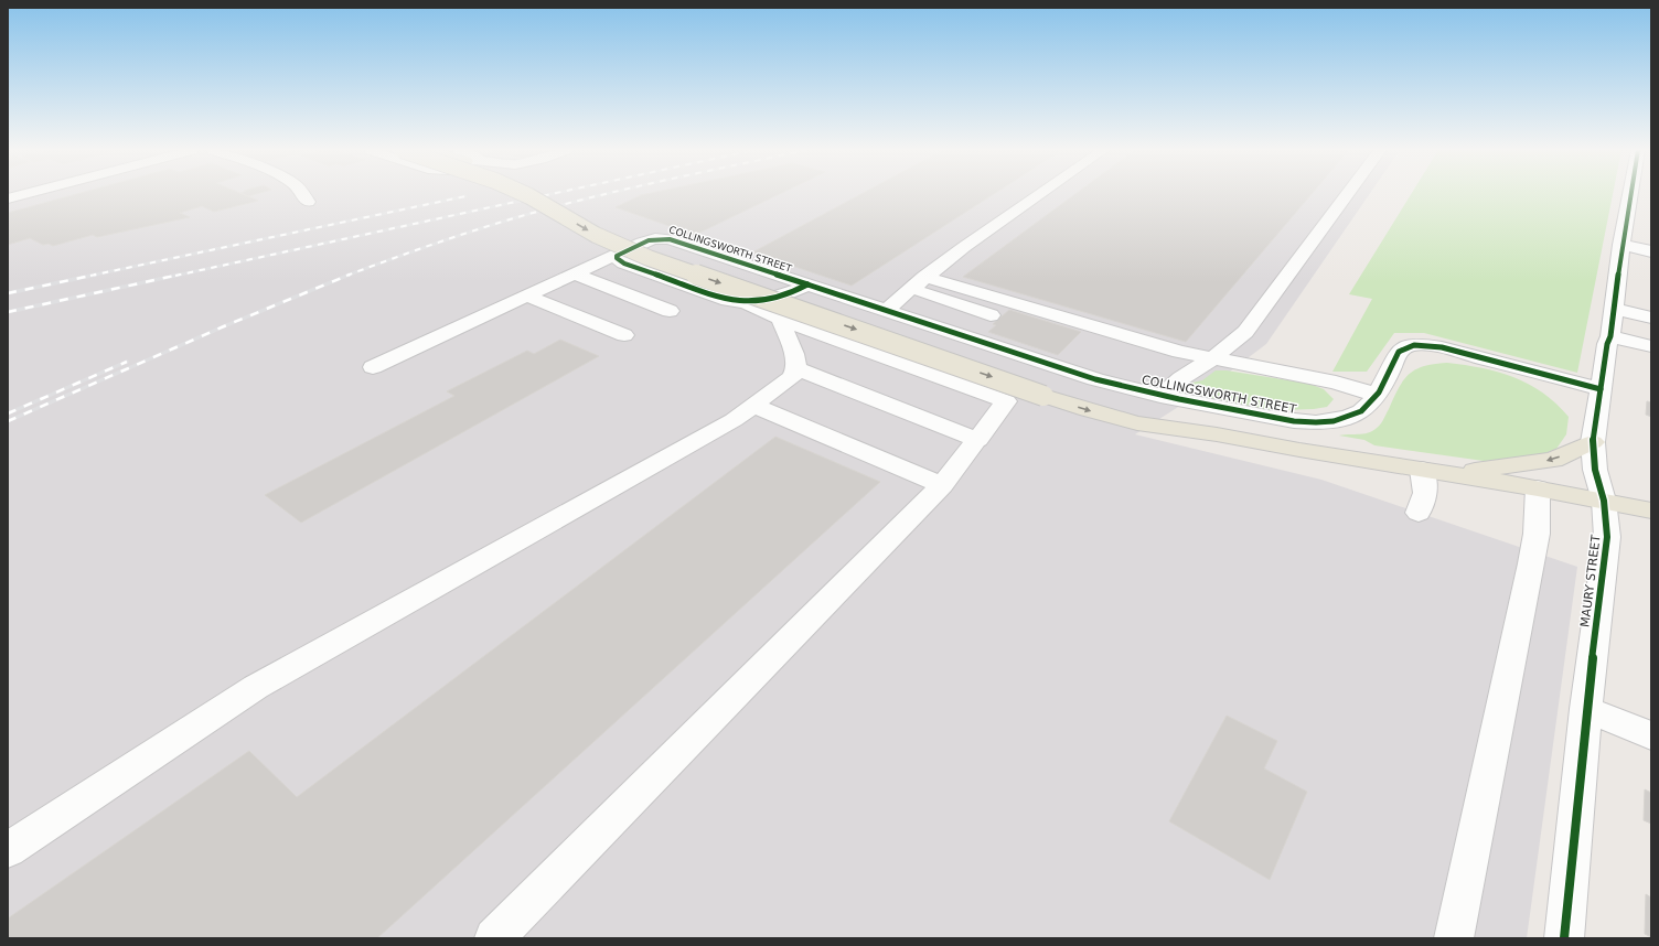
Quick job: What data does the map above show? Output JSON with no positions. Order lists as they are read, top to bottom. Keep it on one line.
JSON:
{"streets":{"main road":["COLLINGSWORTH STREET"],"street":["MAURY STREET"]},"crossings":[["COLLINGSWORTH STREET","MAURY STREET"]]}
